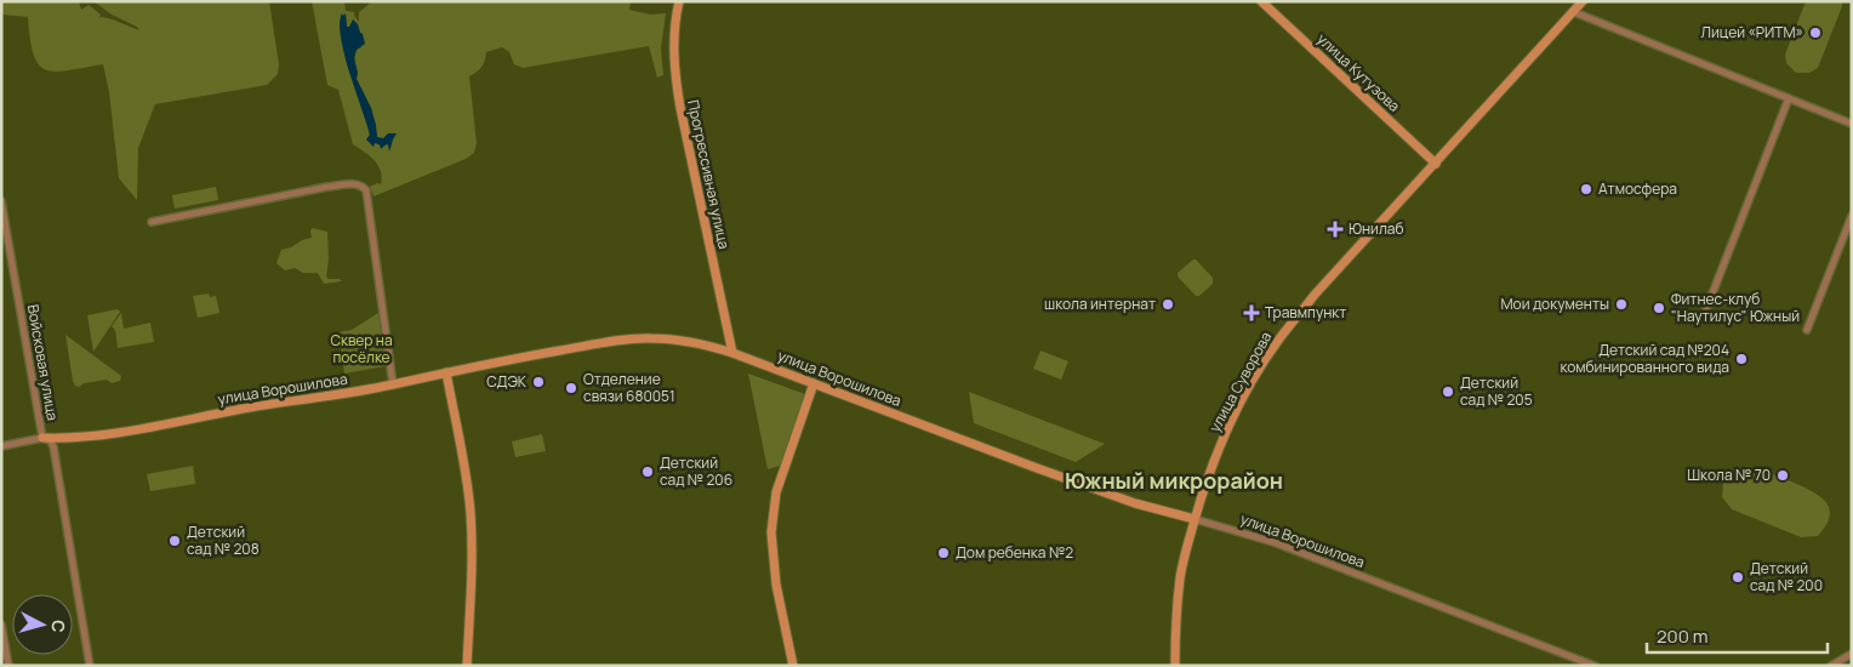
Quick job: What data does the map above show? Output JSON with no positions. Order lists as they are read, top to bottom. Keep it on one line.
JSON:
{"streets":{"main road":["улица Кутузова","Прогрессивная улица","улица Ворошилова","улица Суворова"],"street":["Войсковая улица"]},"crossings":[["улица Кутузова","улица Суворова"],["Прогрессивная улица","улица Ворошилова"],["Войсковая улица","улица Ворошилова"],["улица Ворошилова","улица Суворова"]],"districts":["Южный микрорайон"],"parks":["Сквер на посёлке"],"places":{"other":["Лицей «РИТМ»","Атмосфера","школа интернат","Мои документы","Фитнес-клуб \"Наутилус\" Южный","Детский сад №204 комбинированного вида","СДЭК","Отделение связи 680051","Детский сад № 205","Детский сад № 206","Школа № 70","Детский сад № 208","Дом ребенка №2","Детский сад № 200"],"health":["Юнилаб","Травмпункт"]},"scale_bar":"200 m","north":"right"}
